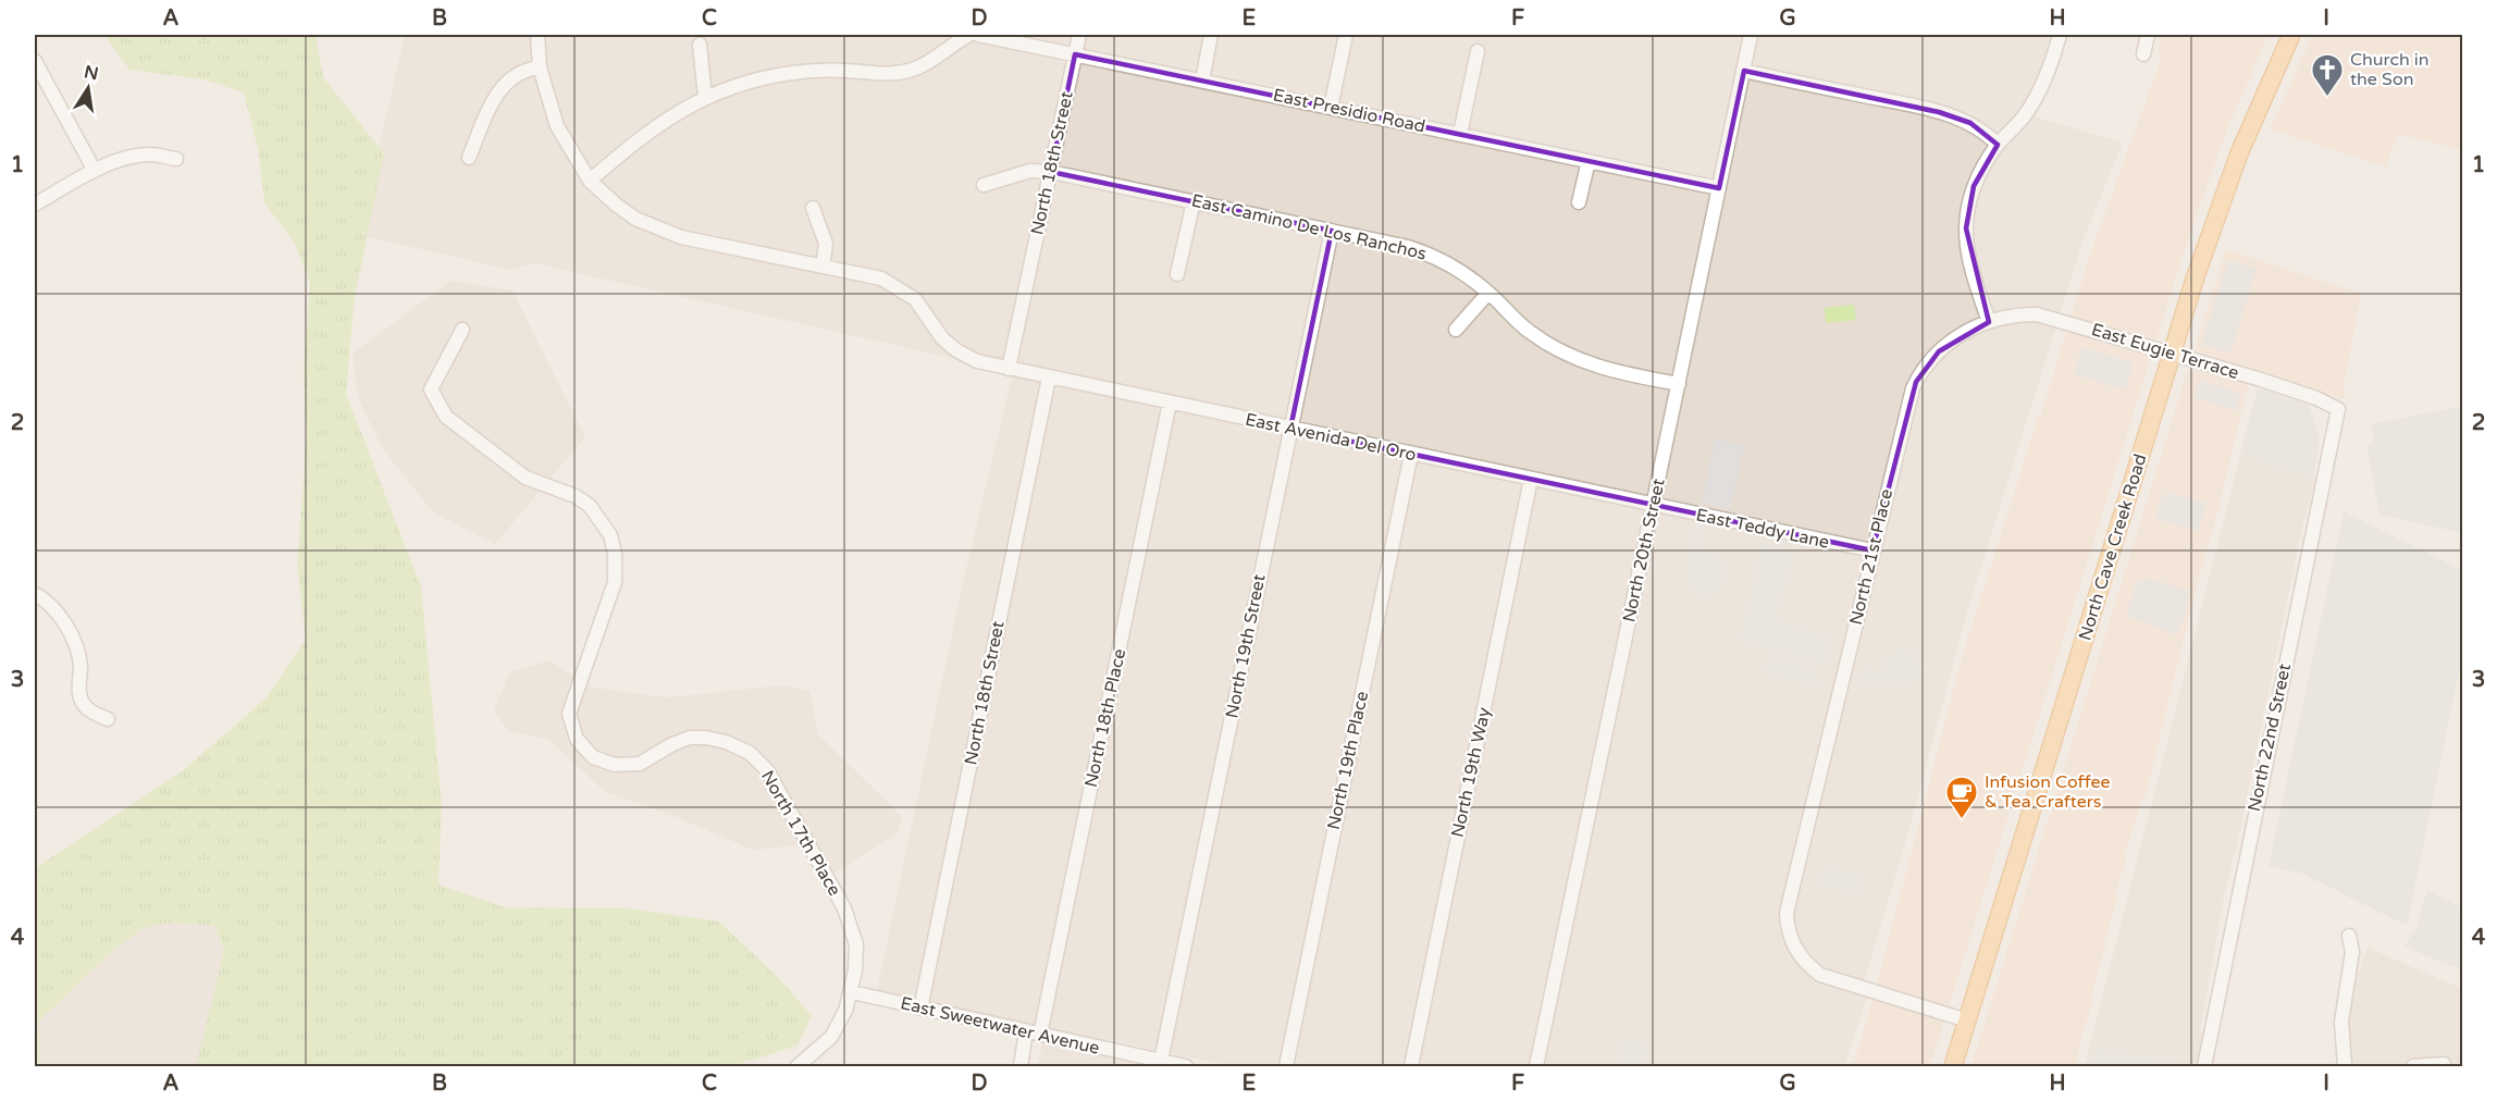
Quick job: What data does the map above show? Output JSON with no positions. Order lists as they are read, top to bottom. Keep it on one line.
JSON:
{"streets":{"main road":["North Cave Creek Road"],"street":["East Presidio Road","North 18th Street","East Camino De Los Ranchos","East Eugie Terrace","East Avenida Del Oro","East Teddy Lane","North 20th Street","North 21st Place","North 19th Street","North 18th Place","North 22nd Street","North 19th Place","North 19th Way","North 17th Place","East Sweetwater Avenue"]},"crossings":[["East Presidio Road","North 18th Street"],["East Presidio Road","North 20th Street"],["North 18th Street","East Camino De Los Ranchos"],["North 18th Street","East Avenida Del Oro"],["North 18th Street","East Sweetwater Avenue"],["East Camino De Los Ranchos","North 20th Street"],["East Camino De Los Ranchos","North 19th Street"],["East Eugie Terrace","North Cave Creek Road"],["East Eugie Terrace","North 21st Place"],["East Eugie Terrace","North 22nd Street"],["East Avenida Del Oro","East Teddy Lane"],["East Avenida Del Oro","North 20th Street"],["East Avenida Del Oro","North 19th Street"],["East Avenida Del Oro","North 18th Place"],["East Avenida Del Oro","North 19th Place"],["East Avenida Del Oro","North 19th Way"],["East Teddy Lane","North 20th Street"],["East Teddy Lane","North 21st Place"],["North Cave Creek Road","North 21st Place"],["North 19th Street","East Sweetwater Avenue"],["North 18th Place","East Sweetwater Avenue"],["North 17th Place","East Sweetwater Avenue"]],"places":{"church":["Church in the Son"],"cafe":["Infusion Coffee & Tea Crafters"]},"north":"top","grid":{"columns":["A","B","C","D","E","F","G","H","I"],"rows":["1","2","3","4"]}}
